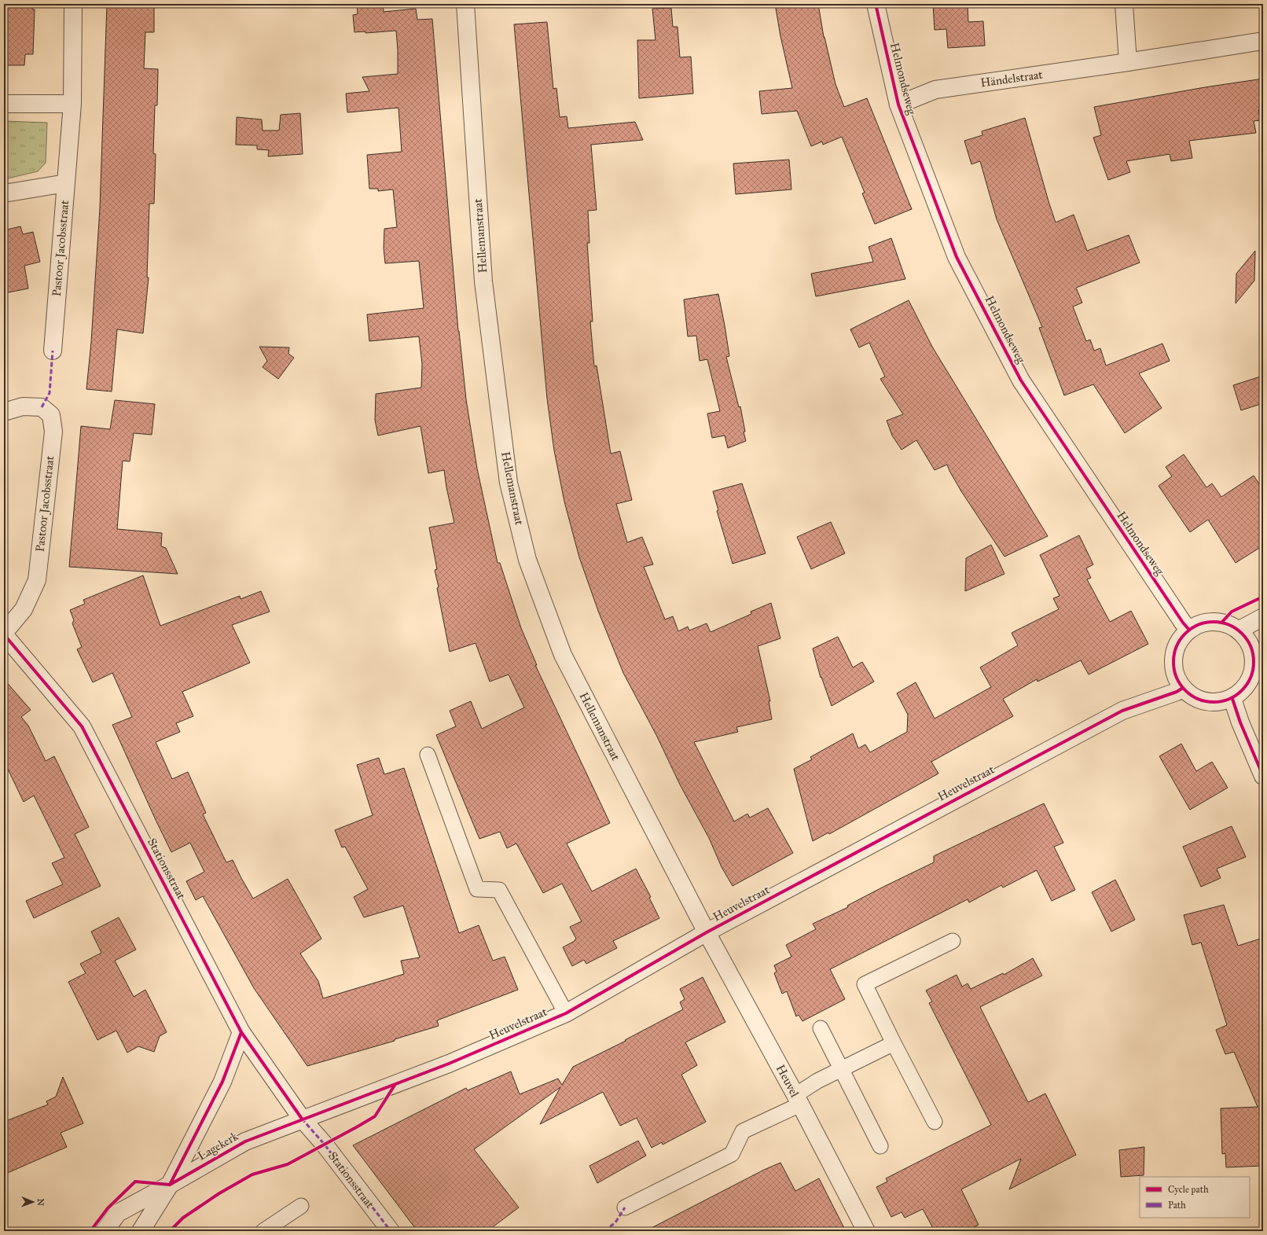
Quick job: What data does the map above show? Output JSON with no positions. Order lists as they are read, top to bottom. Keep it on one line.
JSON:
{"streets":{"street":["Helmondseweg","Händelstraat","Hellemanstraat","Pastoor Jacobsstraat","Heuvelstraat","Stationsstraat","Heuvel","Lagekerk"]},"crossings":[["Helmondseweg","Händelstraat"],["Helmondseweg","Heuvelstraat"],["Hellemanstraat","Heuvelstraat"],["Hellemanstraat","Heuvel"],["Pastoor Jacobsstraat","Stationsstraat"],["Heuvelstraat","Stationsstraat"],["Heuvelstraat","Heuvel"],["Heuvelstraat","Lagekerk"],["Stationsstraat","Lagekerk"]],"legend":["Cycle path","Path"],"north":"right"}
